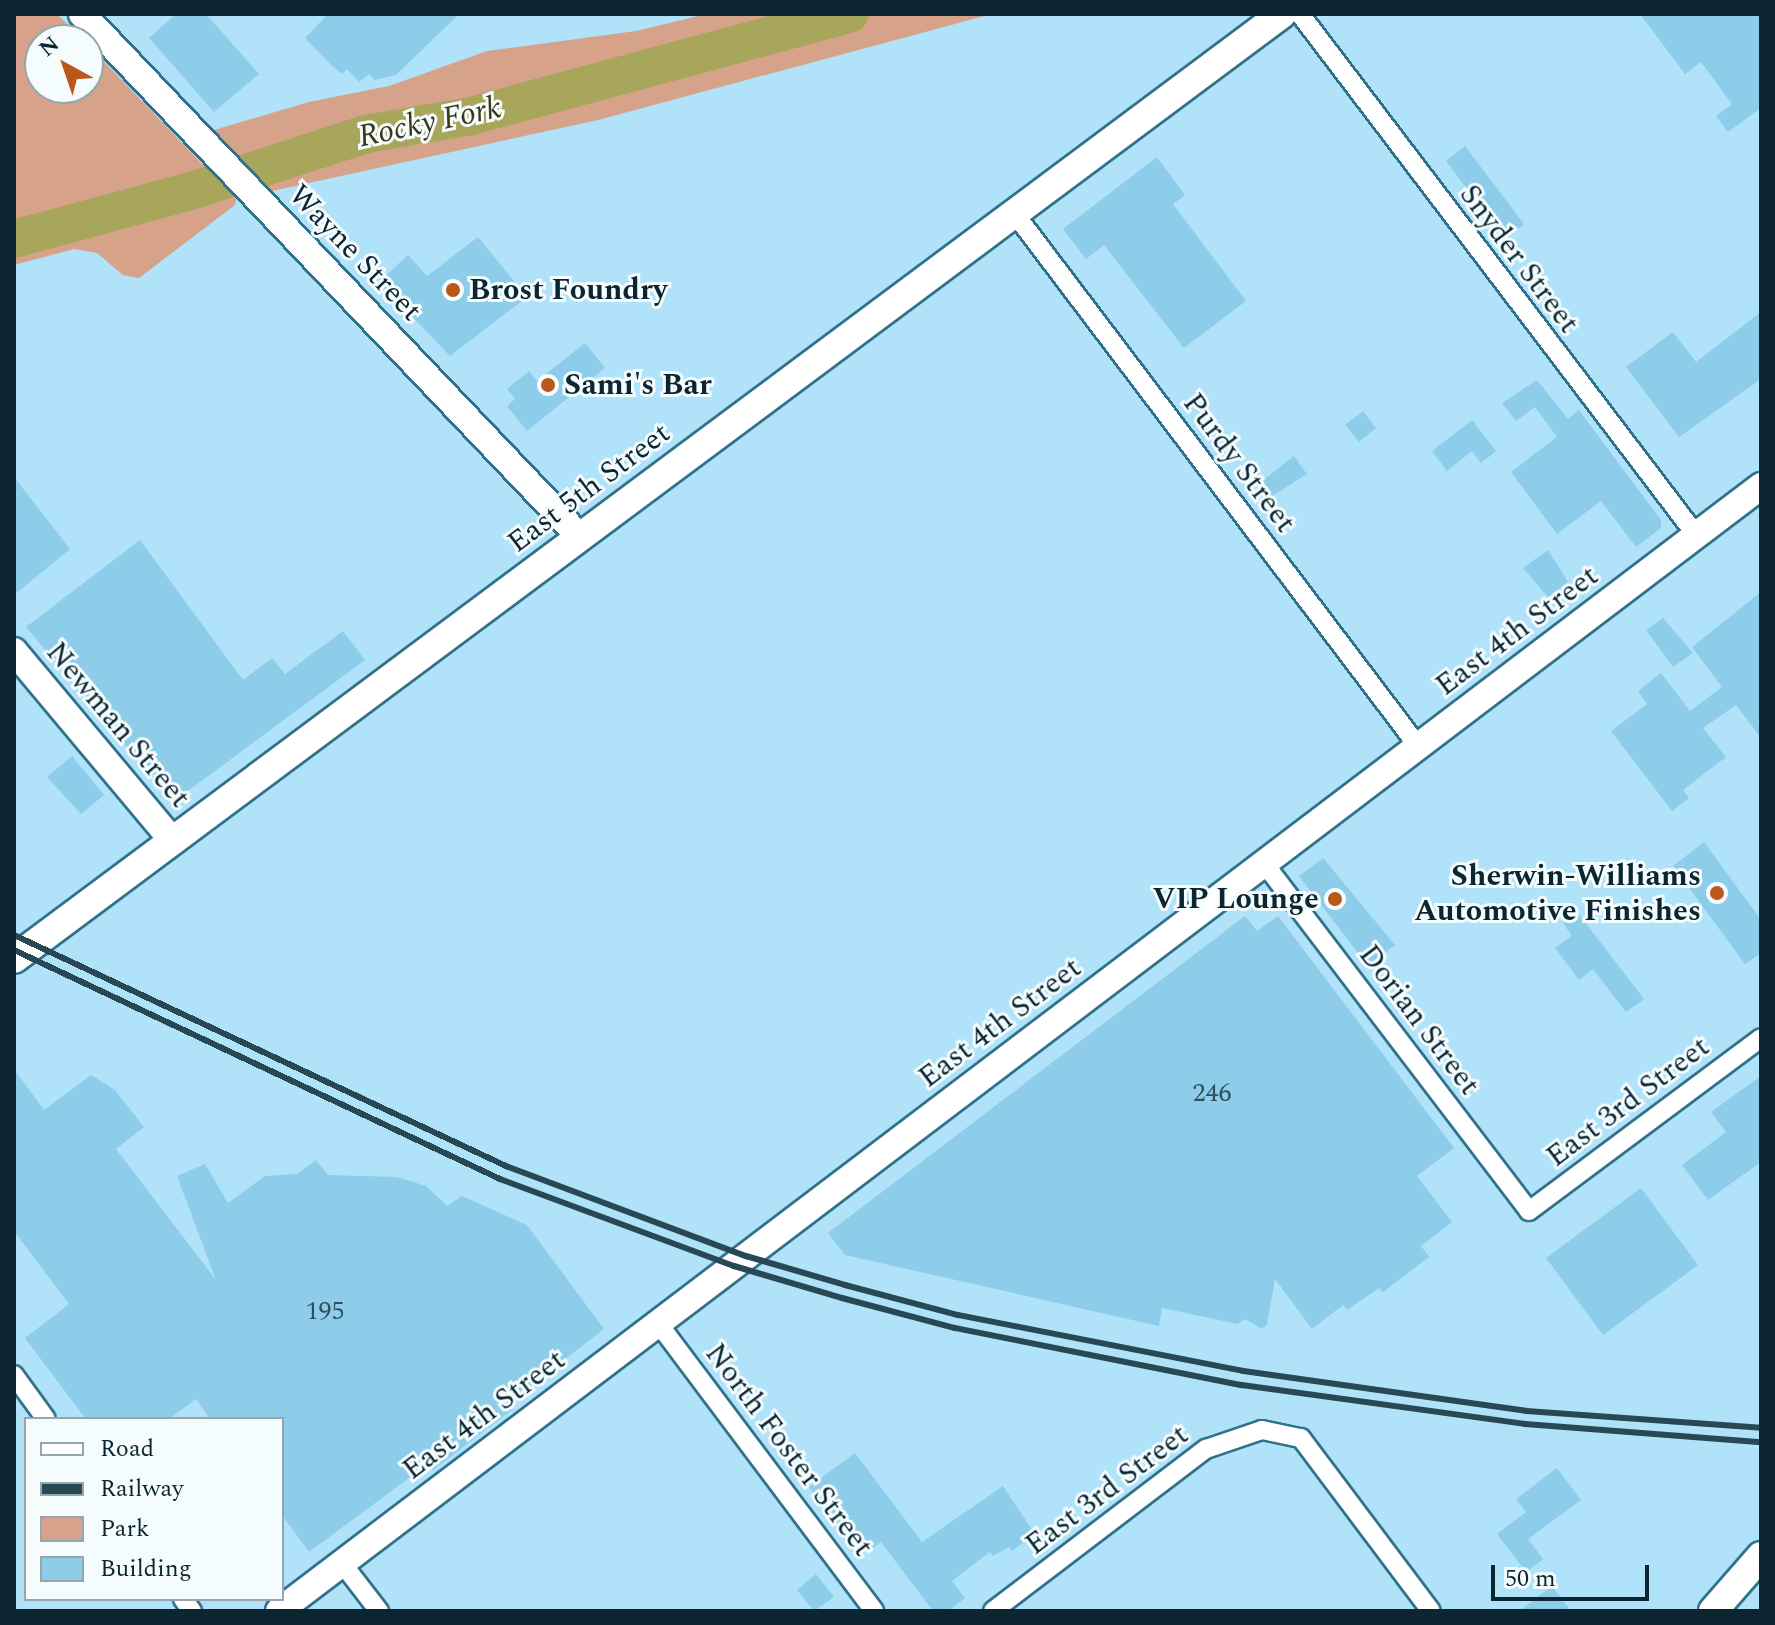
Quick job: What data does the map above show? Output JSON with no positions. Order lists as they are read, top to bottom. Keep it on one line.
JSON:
{"streets":{"main road":["Wayne Street","East 5th Street","East 4th Street","Newman Street"],"street":["Snyder Street","Purdy Street","Dorian Street","East 3rd Street","North Foster Street"]},"crossings":[["Wayne Street","East 5th Street"],["Snyder Street","East 4th Street"],["Purdy Street","East 5th Street"],["Purdy Street","East 4th Street"],["East 5th Street","Newman Street"],["East 4th Street","Dorian Street"],["East 4th Street","North Foster Street"],["Dorian Street","East 3rd Street"]],"water":["Rocky Fork"],"places":["Brost Foundry","Sami's Bar","Sherwin-Williams Automotive Finishes","VIP Lounge"],"house_numbers":["246","195"],"legend":["Road","Railway","Park","Building"],"scale_bar":"50 m","north":"top left"}
